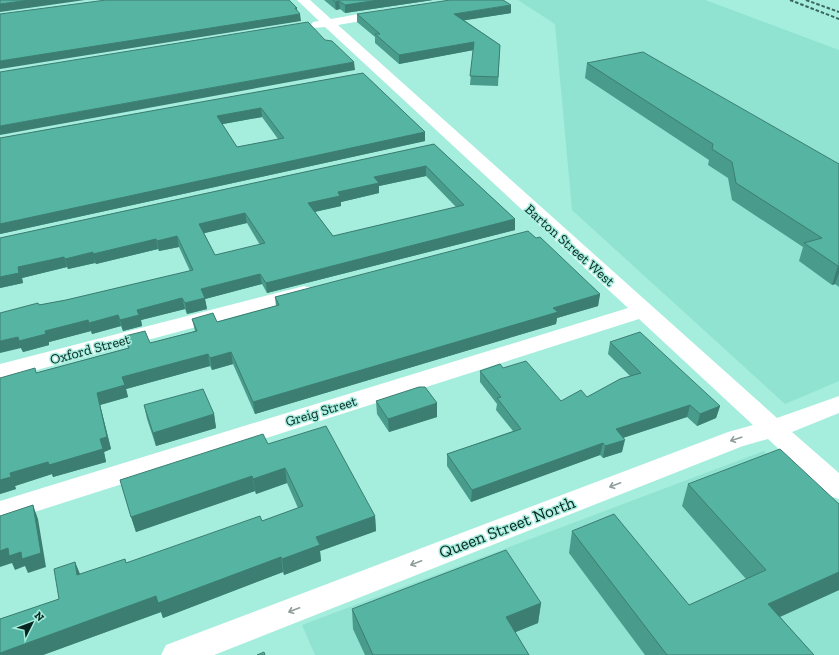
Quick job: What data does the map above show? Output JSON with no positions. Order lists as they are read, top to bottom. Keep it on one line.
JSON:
{"streets":{"street":["Barton Street West","Oxford Street","Greig Street","Queen Street North"]},"crossings":[["Barton Street West","Greig Street"],["Barton Street West","Queen Street North"]],"one_way":["Queen Street North"],"north":"top right"}
